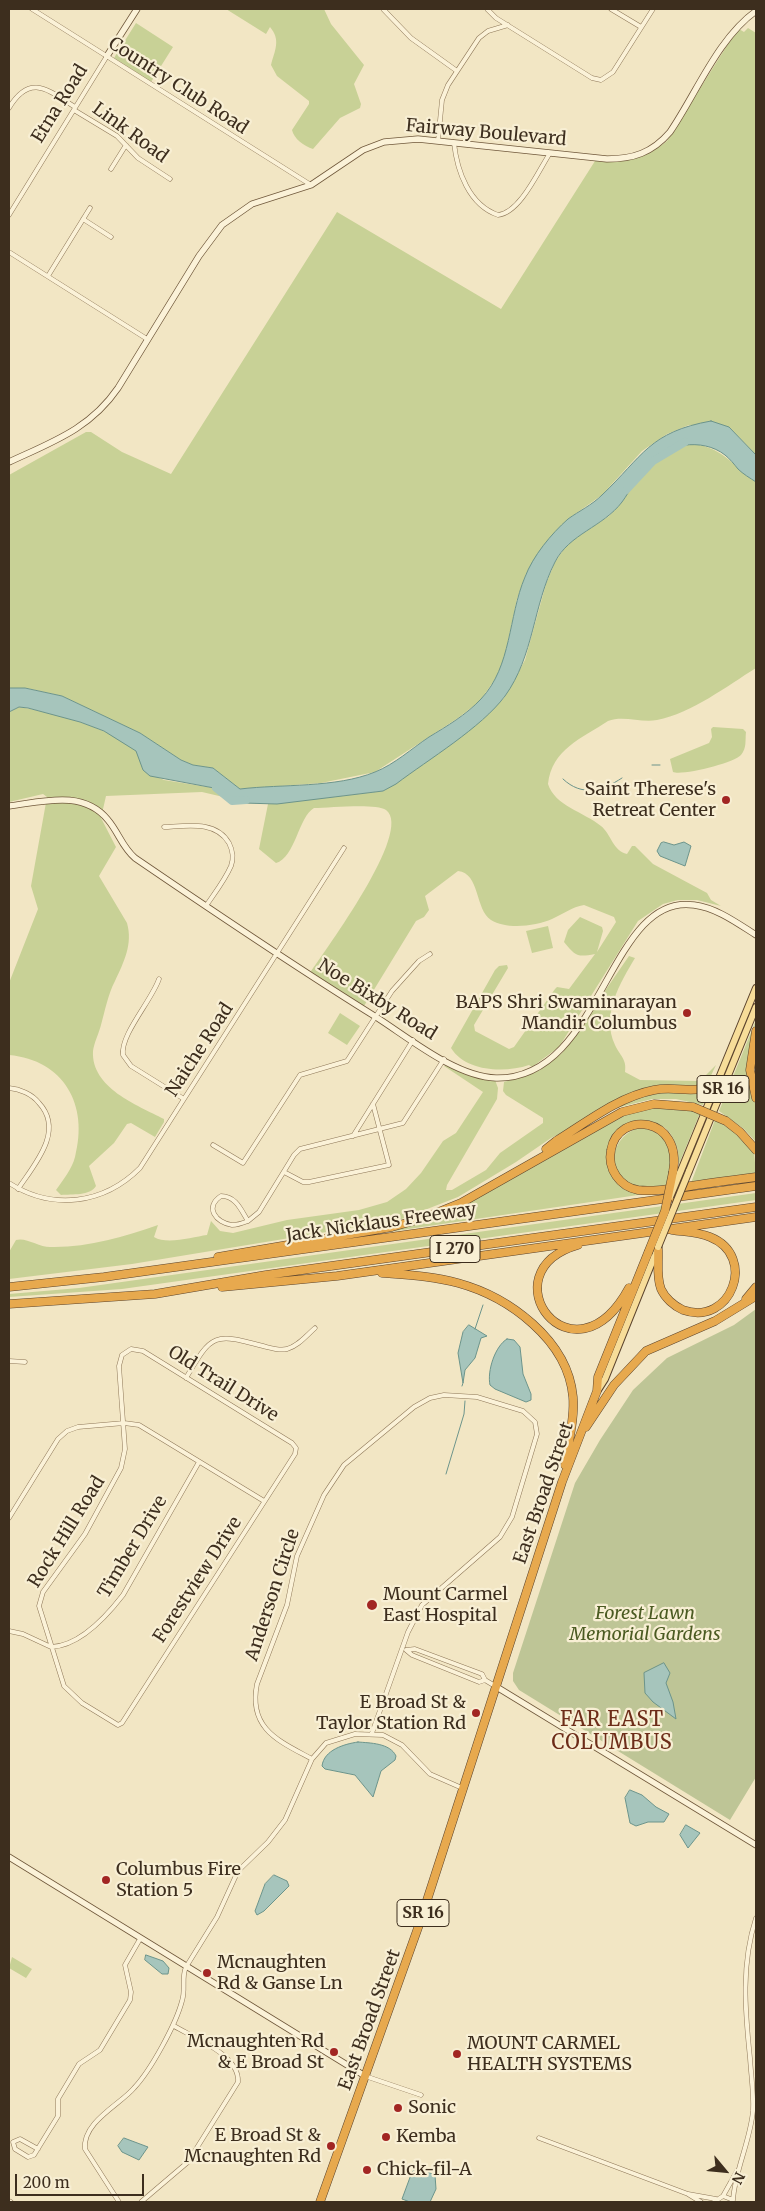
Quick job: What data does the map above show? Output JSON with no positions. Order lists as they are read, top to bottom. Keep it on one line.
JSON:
{"streets":{"highway":["SR 16","Jack Nicklaus Freeway","I 270","East Broad Street"],"street":["Country Club Road","Etna Road","Link Road","Fairway Boulevard","Noe Bixby Road","Naiche Road","Old Trail Drive","Rock Hill Road","Timber Drive","Forestview Drive","Anderson Circle"]},"crossings":[["Country Club Road","Etna Road"],["Country Club Road","Fairway Boulevard"],["Etna Road","Link Road"],["Noe Bixby Road","Naiche Road"],["SR 16","East Broad Street"],["Old Trail Drive","Rock Hill Road"],["Old Trail Drive","Forestview Drive"],["Rock Hill Road","Timber Drive"],["Rock Hill Road","Forestview Drive"]],"districts":["FAR EAST COLUMBUS"],"parks":["Forest Lawn Memorial Gardens"],"places":["Saint Therese's Retreat Center","BAPS Shri Swaminarayan Mandir Columbus","Mount Carmel East Hospital","E Broad St & Taylor Station Rd","Columbus Fire Station 5","Mcnaughten Rd & Ganse Ln","Mcnaughten Rd & E Broad St","MOUNT CARMEL HEALTH SYSTEMS","Sonic","Kemba","E Broad St & Mcnaughten Rd","Chick-fil-A"],"scale_bar":"200 m","north":"bottom right"}
